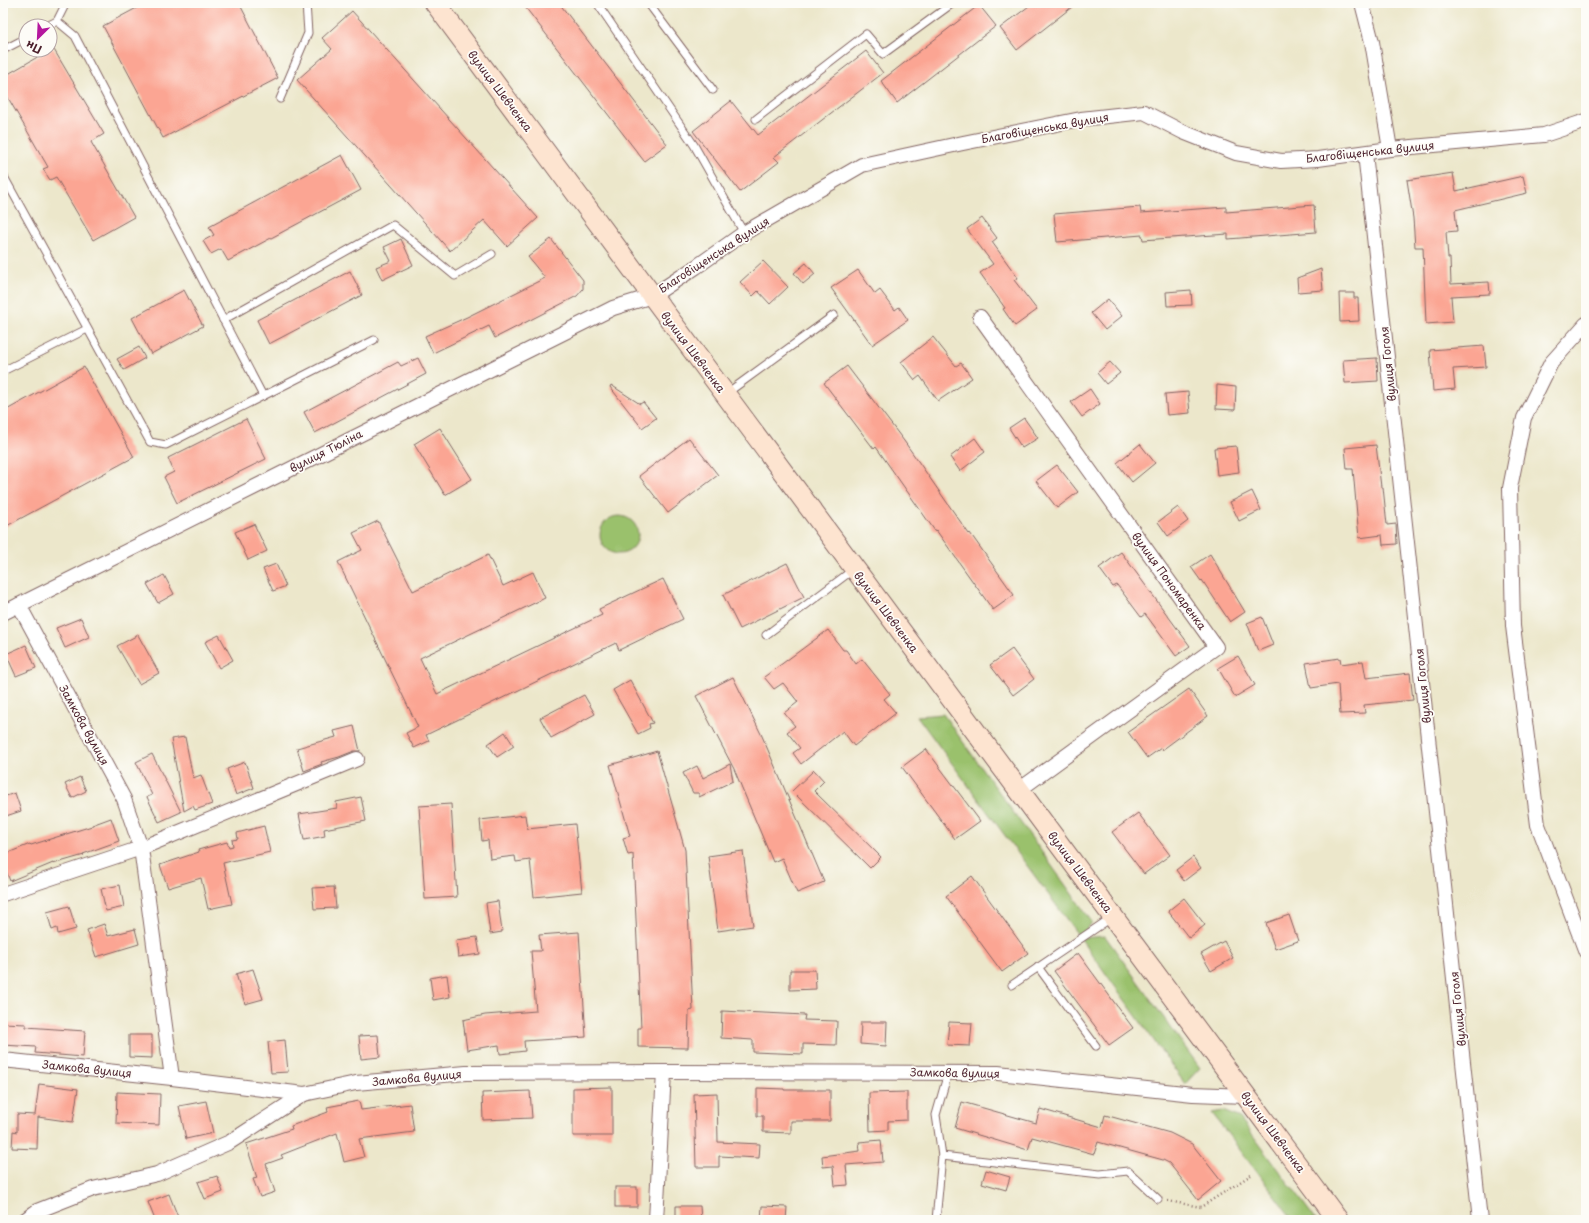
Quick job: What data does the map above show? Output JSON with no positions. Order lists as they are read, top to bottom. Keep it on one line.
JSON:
{"streets":{"main road":["вулиця Шевченка"],"street":["Благовіщенська вулиця","вулиця Гоголя","вулиця Тюліна","вулиця Пономаренка","Замкова вулиця"]},"crossings":[["вулиця Шевченка","Благовіщенська вулиця"],["вулиця Шевченка","вулиця Тюліна"],["вулиця Шевченка","вулиця Пономаренка"],["вулиця Шевченка","Замкова вулиця"],["Благовіщенська вулиця","вулиця Гоголя"],["Благовіщенська вулиця","вулиця Тюліна"],["вулиця Тюліна","Замкова вулиця"]],"north":"bottom left"}
